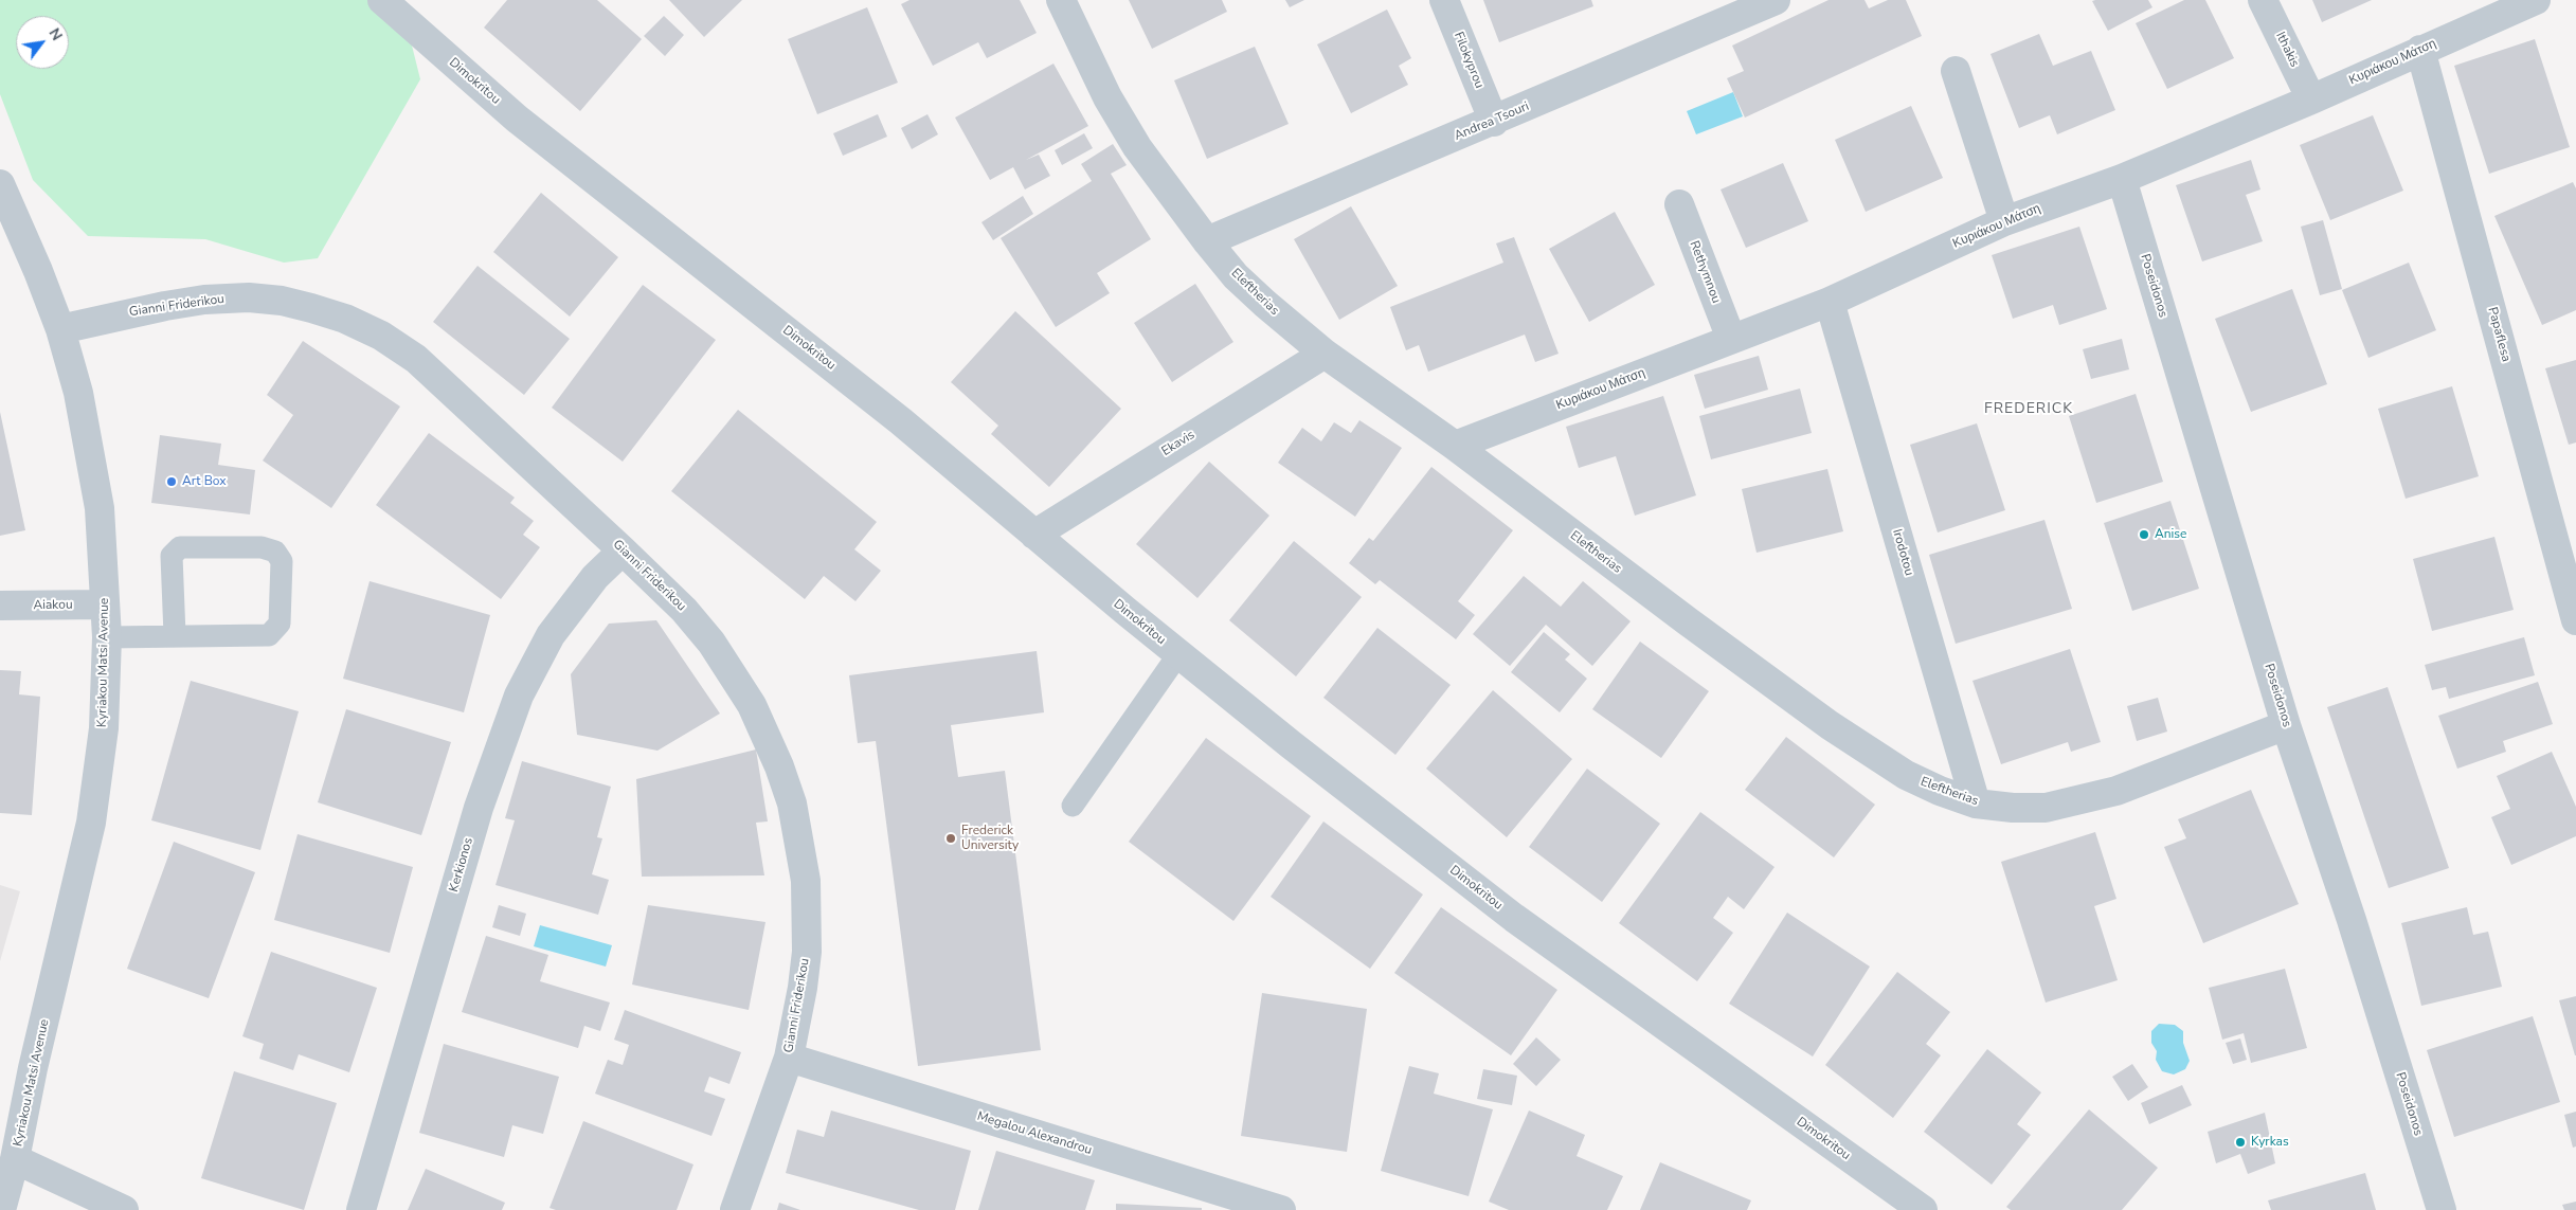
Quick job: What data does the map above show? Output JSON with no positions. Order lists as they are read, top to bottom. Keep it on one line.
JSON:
{"streets":{"street":["Ithakis","Filokyprou","Κυριάκου Μάτση","Dimokritou","Andrea Tsouri","Rethymnou","Poseidonos","Eleftherias","Gianni Friderikou","Papaflesa","Ekavis","Irodotou","Aiakou","Kyriakou Matsi Avenue","Kerkionos","Megalou Alexandrou"]},"crossings":[["Ithakis","Κυριάκου Μάτση"],["Filokyprou","Andrea Tsouri"],["Κυριάκου Μάτση","Rethymnou"],["Κυριάκου Μάτση","Poseidonos"],["Κυριάκου Μάτση","Eleftherias"],["Κυριάκου Μάτση","Papaflesa"],["Κυριάκου Μάτση","Irodotou"],["Dimokritou","Ekavis"],["Andrea Tsouri","Eleftherias"],["Poseidonos","Eleftherias"],["Eleftherias","Ekavis"],["Eleftherias","Irodotou"],["Gianni Friderikou","Kyriakou Matsi Avenue"],["Gianni Friderikou","Kerkionos"],["Gianni Friderikou","Megalou Alexandrou"],["Aiakou","Kyriakou Matsi Avenue"]],"districts":["FREDERICK"],"places":["Art Box","Anise","Frederick University","Kyrkas"],"north":"top right"}
